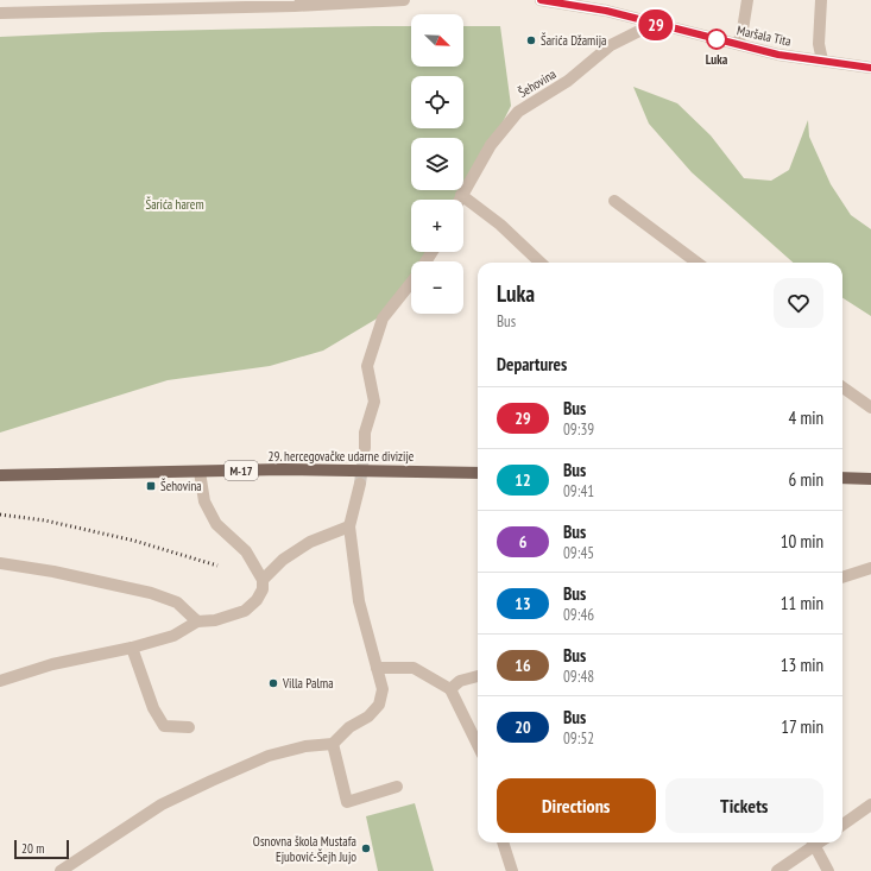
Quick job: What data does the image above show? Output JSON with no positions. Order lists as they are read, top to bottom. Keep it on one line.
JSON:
{"streets":{"main road":["29. hercegovačke udarne divizije","M-17"],"street":["Maršala Tita","Šehovina"]},"crossings":[["Maršala Tita","Šehovina"]],"parks":["Šarića harem"],"places":{"other":["Luka","Šarića Džamija","Villa Palma","Osnovna škola Mustafa Ejubović-Šejh Jujo"],"transit":["Šehovina"]},"lines":["bus line 29"],"scale_bar":"20 m","north":"bottom right","page":{"on_map":"29","map_buttons":["+","−"],"heading":[["Luka","Bus"],"Departures"],"list":[{"mark":"29","name":"Bus","note":"09:39","value":"4 min"},{"mark":"12","name":"Bus","note":"09:41","value":"6 min"},{"mark":"6","name":"Bus","note":"09:45","value":"10 min"},{"mark":"13","name":"Bus","note":"09:46","value":"11 min"},{"mark":"16","name":"Bus","note":"09:48","value":"13 min"},{"mark":"20","name":"Bus","note":"09:52","value":"17 min"}],"buttons":["Directions","Tickets"],"scale":"20 m"}}
